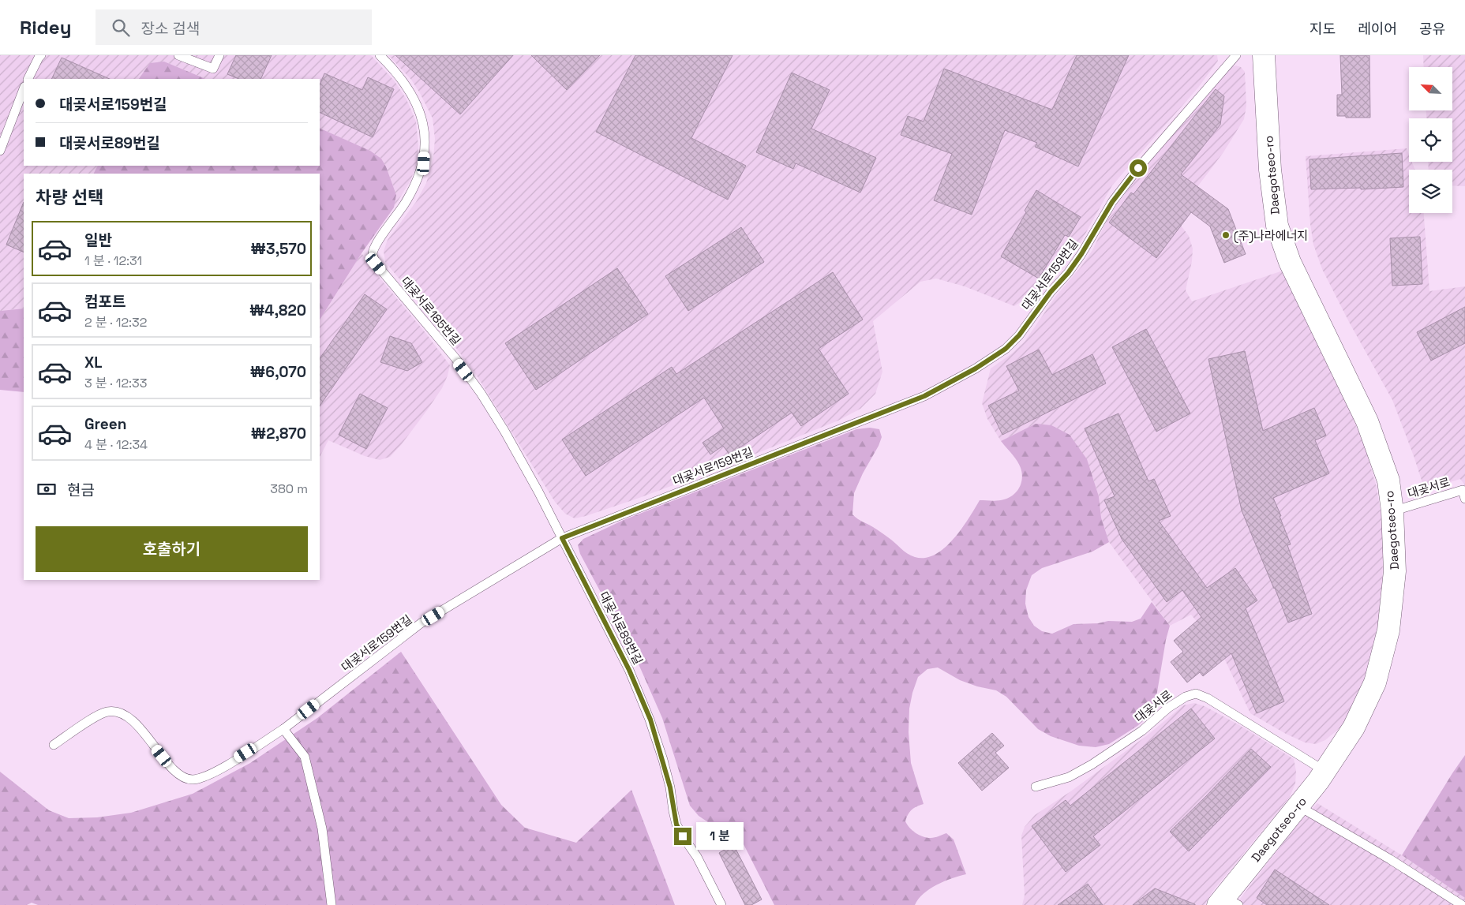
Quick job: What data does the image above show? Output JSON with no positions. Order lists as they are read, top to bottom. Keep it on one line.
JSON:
{"streets":{"street":["Daegotseo-ro"],"lane":["대곶서로159번길","대곶서로185번길","대곶서로","대곶서로89번길"]},"crossings":[["Daegotseo-ro","대곶서로"],["대곶서로159번길","대곶서로185번길"],["대곶서로159번길","대곶서로89번길"],["대곶서로185번길","대곶서로89번길"]],"places":["(주)나라에너지"],"north":"top left","page":{"header":"Ridey","search":"장소 검색","nav":["지도","레이어","공유"],"banner":["대곶서로159번길","대곶서로89번길"],"heading":"차량 선택","list":[{"name":"일반","note":"1 분 · 12:31","value":"₩3,570"},{"name":"컴포트","note":"2 분 · 12:32","value":"₩4,820"},{"name":"XL","note":"3 분 · 12:33","value":"₩6,070"},{"name":"Green","note":"4 분 · 12:34","value":"₩2,870"}],"pay":["현금","380 m"],"buttons":"호출하기","bubble":"1 분"}}
